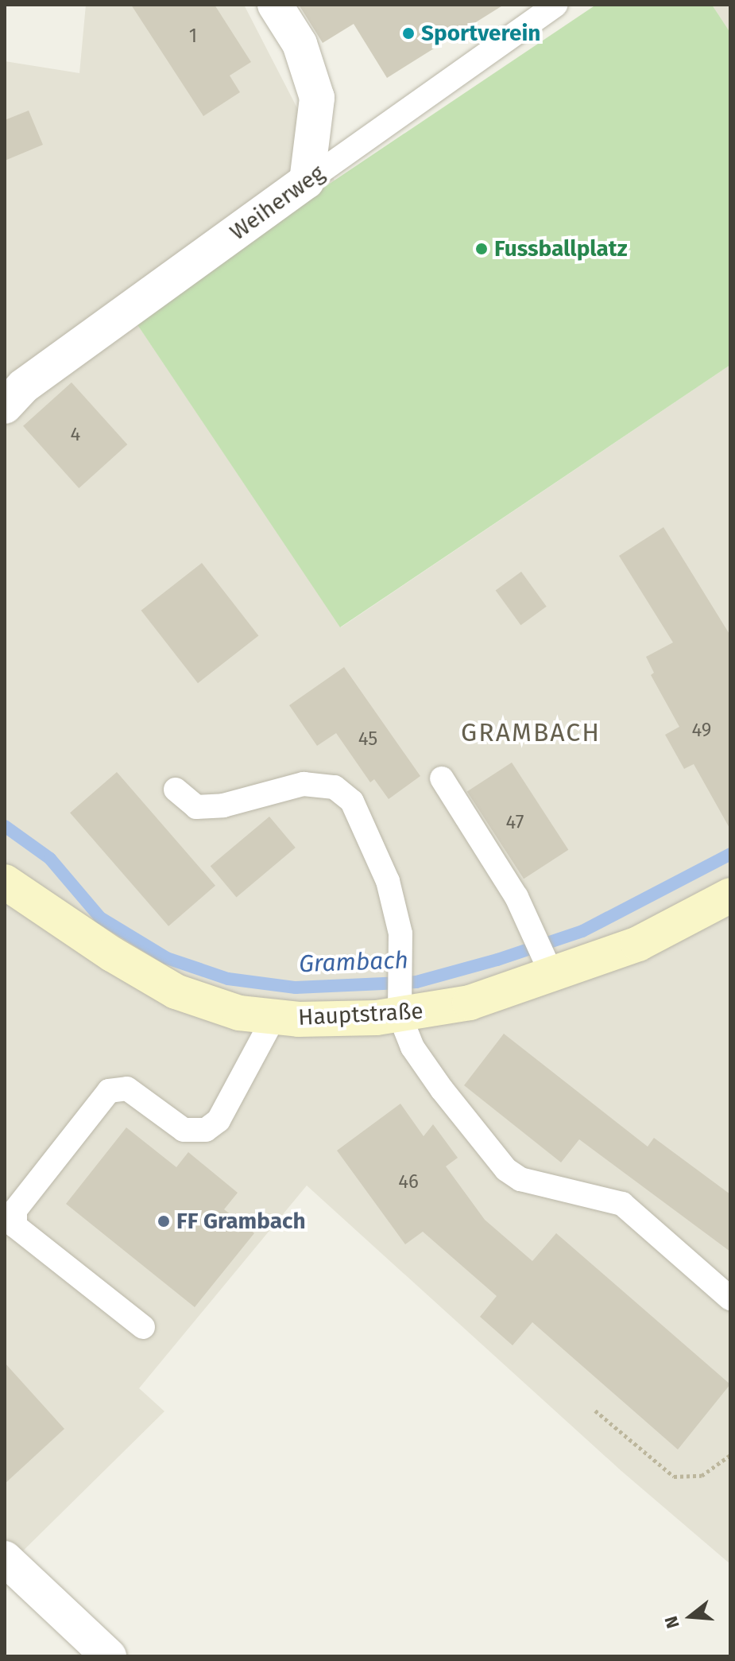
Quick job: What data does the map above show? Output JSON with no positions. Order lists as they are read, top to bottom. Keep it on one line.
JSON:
{"streets":{"main road":["Hauptstraße"],"street":["Weiherweg"]},"districts":["GRAMBACH"],"water":["Grambach"],"places":["Sportverein","Fussballplatz","FF Grambach"],"house_numbers":["1","4","49","45","47","46"],"north":"left"}
